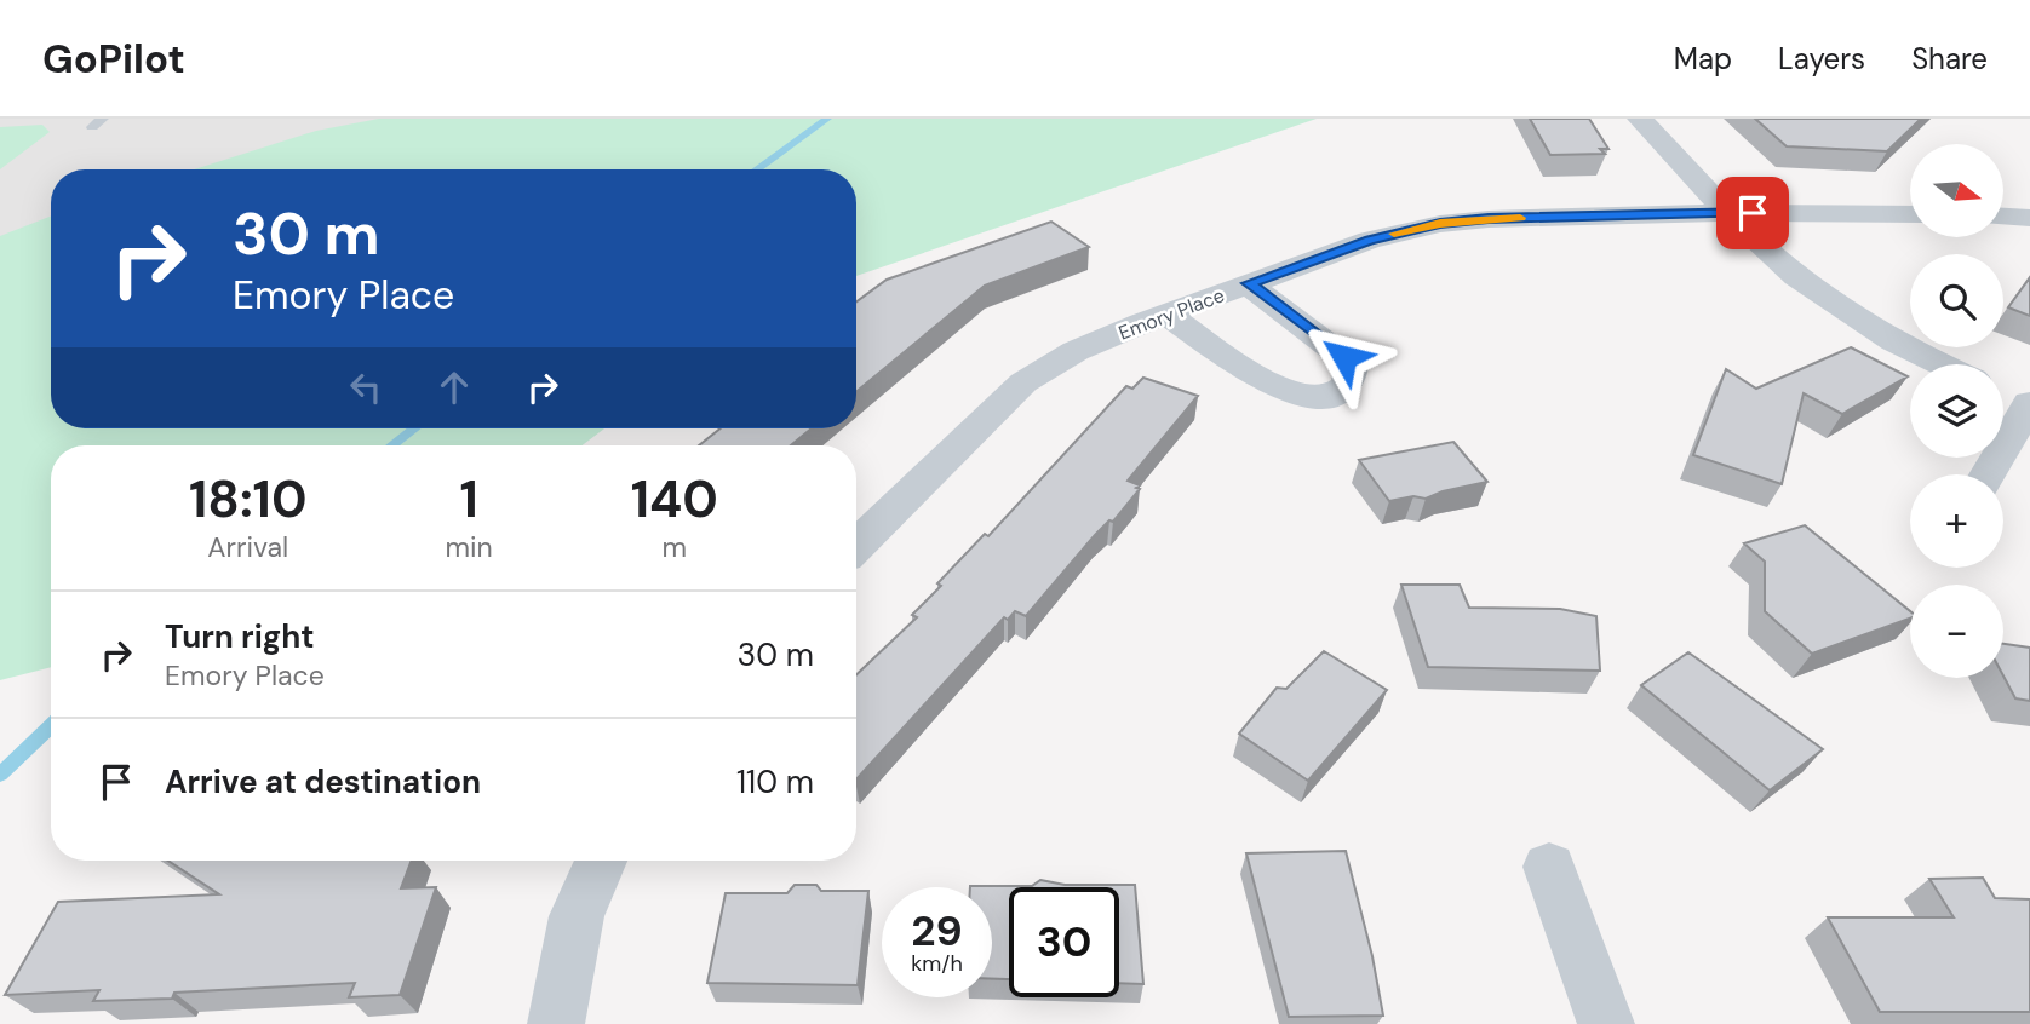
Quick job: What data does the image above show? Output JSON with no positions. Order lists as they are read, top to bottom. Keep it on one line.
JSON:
{"streets":{"street":["Emory Place"]},"north":"right","page":{"header":"GoPilot","nav":["Map","Layers","Share"],"map_buttons":["+","−"],"turn":["30 m","Emory Place"],"eta":["18:10","Arrival","1","min","140","m"],"list":[{"name":"Turn right","note":"Emory Place","value":"30 m"},{"name":"Arrive at destination","value":"110 m"}],"speed":"29 km/h","limit":"30"}}
